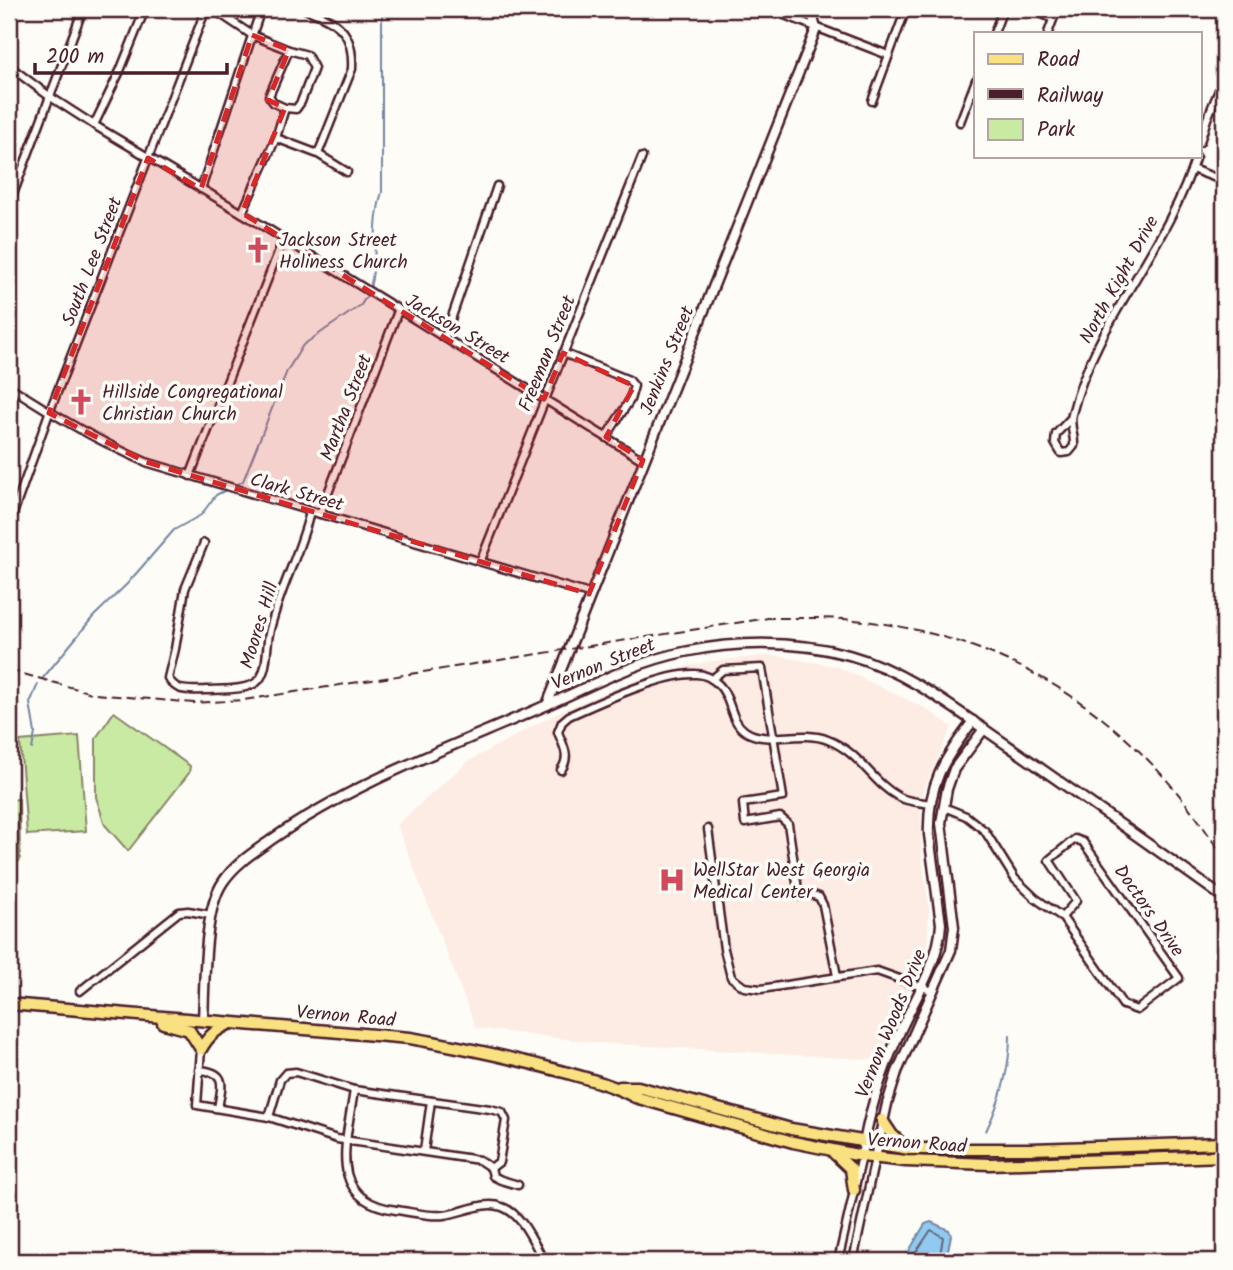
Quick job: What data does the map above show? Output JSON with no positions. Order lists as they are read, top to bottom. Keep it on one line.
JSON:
{"streets":{"main road":["Vernon Road"],"street":["South Lee Street","North Kight Drive","Jackson Street","Freeman Street","Jenkins Street","Martha Street","Clark Street","Moores Hill","Vernon Street","Doctors Drive","Vernon Woods Drive"]},"crossings":[["South Lee Street","Jackson Street"],["South Lee Street","Clark Street"],["Jackson Street","Freeman Street"],["Jackson Street","Jenkins Street"],["Jackson Street","Martha Street"],["Freeman Street","Clark Street"],["Jenkins Street","Clark Street"],["Jenkins Street","Vernon Street"],["Martha Street","Clark Street"],["Clark Street","Moores Hill"],["Vernon Street","Vernon Road"],["Vernon Street","Vernon Woods Drive"],["Doctors Drive","Vernon Woods Drive"],["Vernon Road","Vernon Woods Drive"]],"places":{"church":["Jackson Street Holiness Church","Hillside Congregational Christian Church"],"hospital":["WellStar West Georgia Medical Center"]},"legend":["Road","Railway","Park"],"scale_bar":"200 m"}
